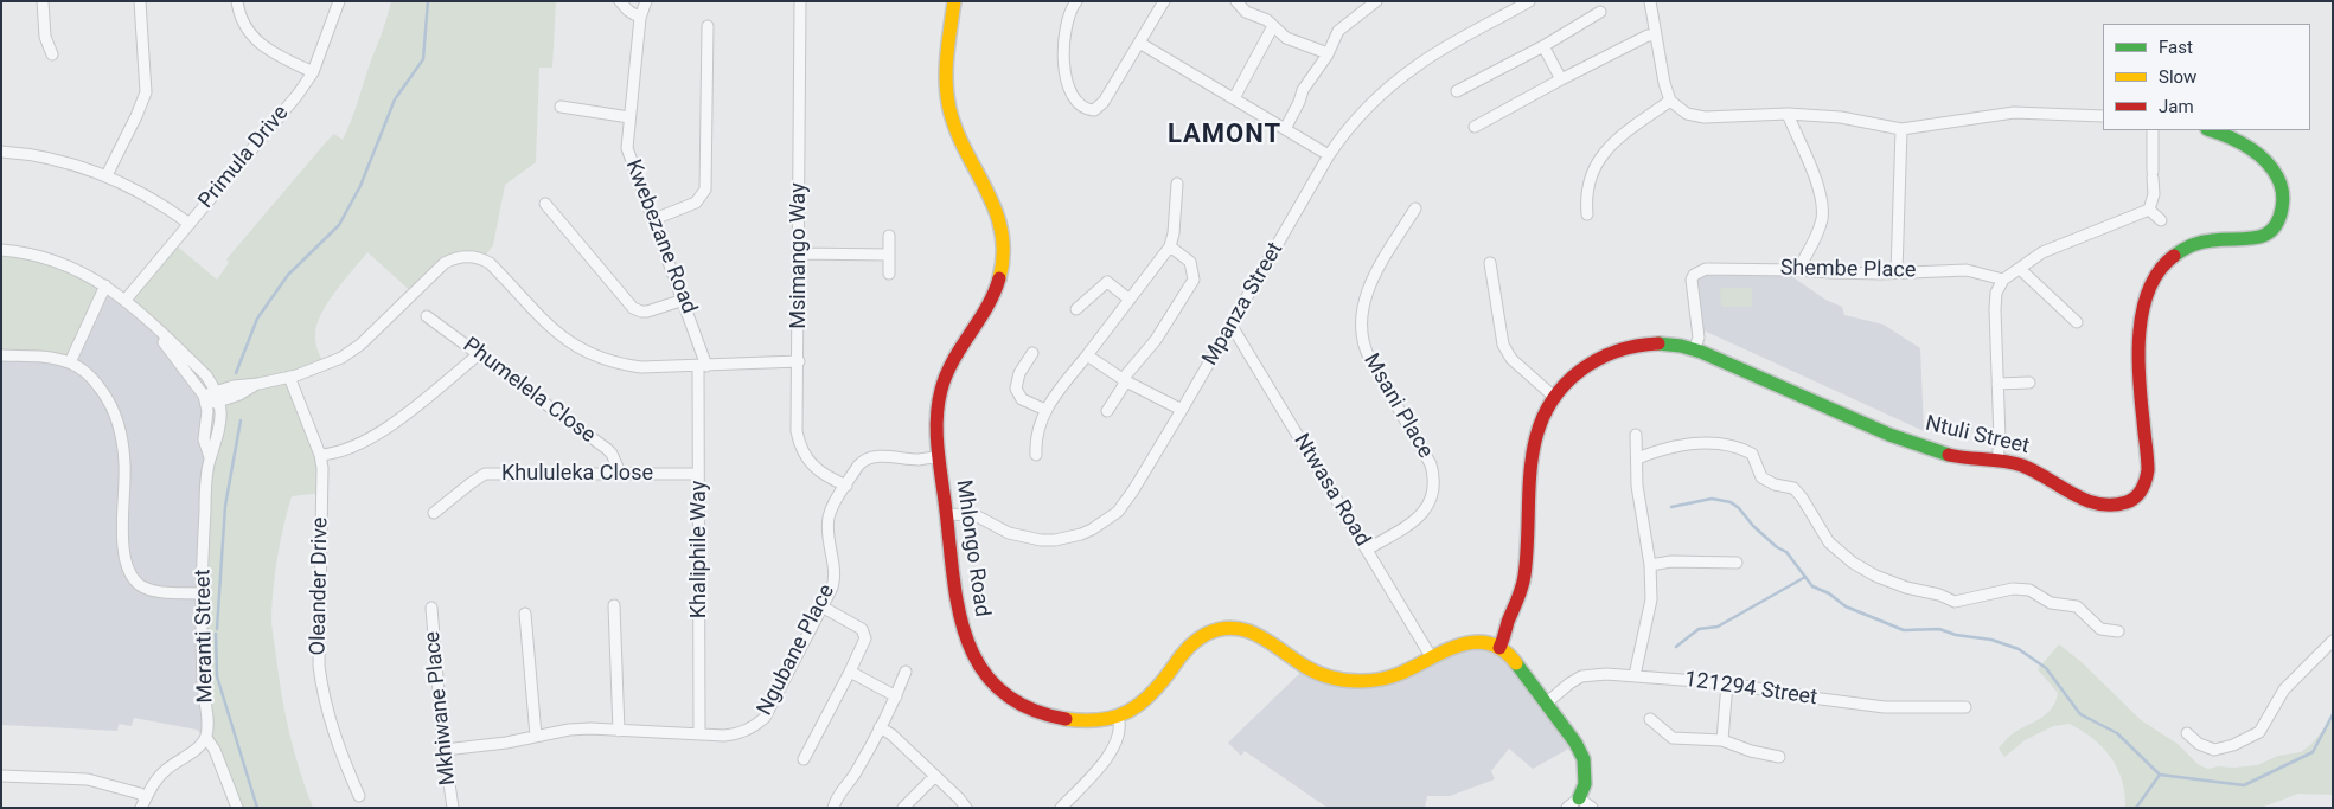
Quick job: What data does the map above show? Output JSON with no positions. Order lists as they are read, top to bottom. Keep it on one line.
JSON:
{"streets":{"street":["Primula Drive","Kwebezane Road","Msimango Way","Shembe Place","Mpanza Street","Phumelela Close","Msani Place","Ntuli Street","Khululeka Close","Ntwasa Road","Mhlongo Road","Khaliphile Way","Oleander Drive","Meranti Street","Ngubane Place","121294 Street","Mkhiwane Place"]},"crossings":[["Kwebezane Road","Khaliphile Way"],["Msimango Way","Ngubane Place"],["Shembe Place","Ntuli Street"],["Mpanza Street","Ntwasa Road"],["Mpanza Street","Mhlongo Road"],["Phumelela Close","Khululeka Close"],["Msani Place","Ntwasa Road"],["Ntuli Street","Mhlongo Road"],["Khululeka Close","Khaliphile Way"],["Ntwasa Road","Mhlongo Road"],["Mhlongo Road","Ngubane Place"],["Khaliphile Way","Ngubane Place"],["Ngubane Place","Mkhiwane Place"]],"districts":["LAMONT"],"legend":["Fast","Slow","Jam"]}
